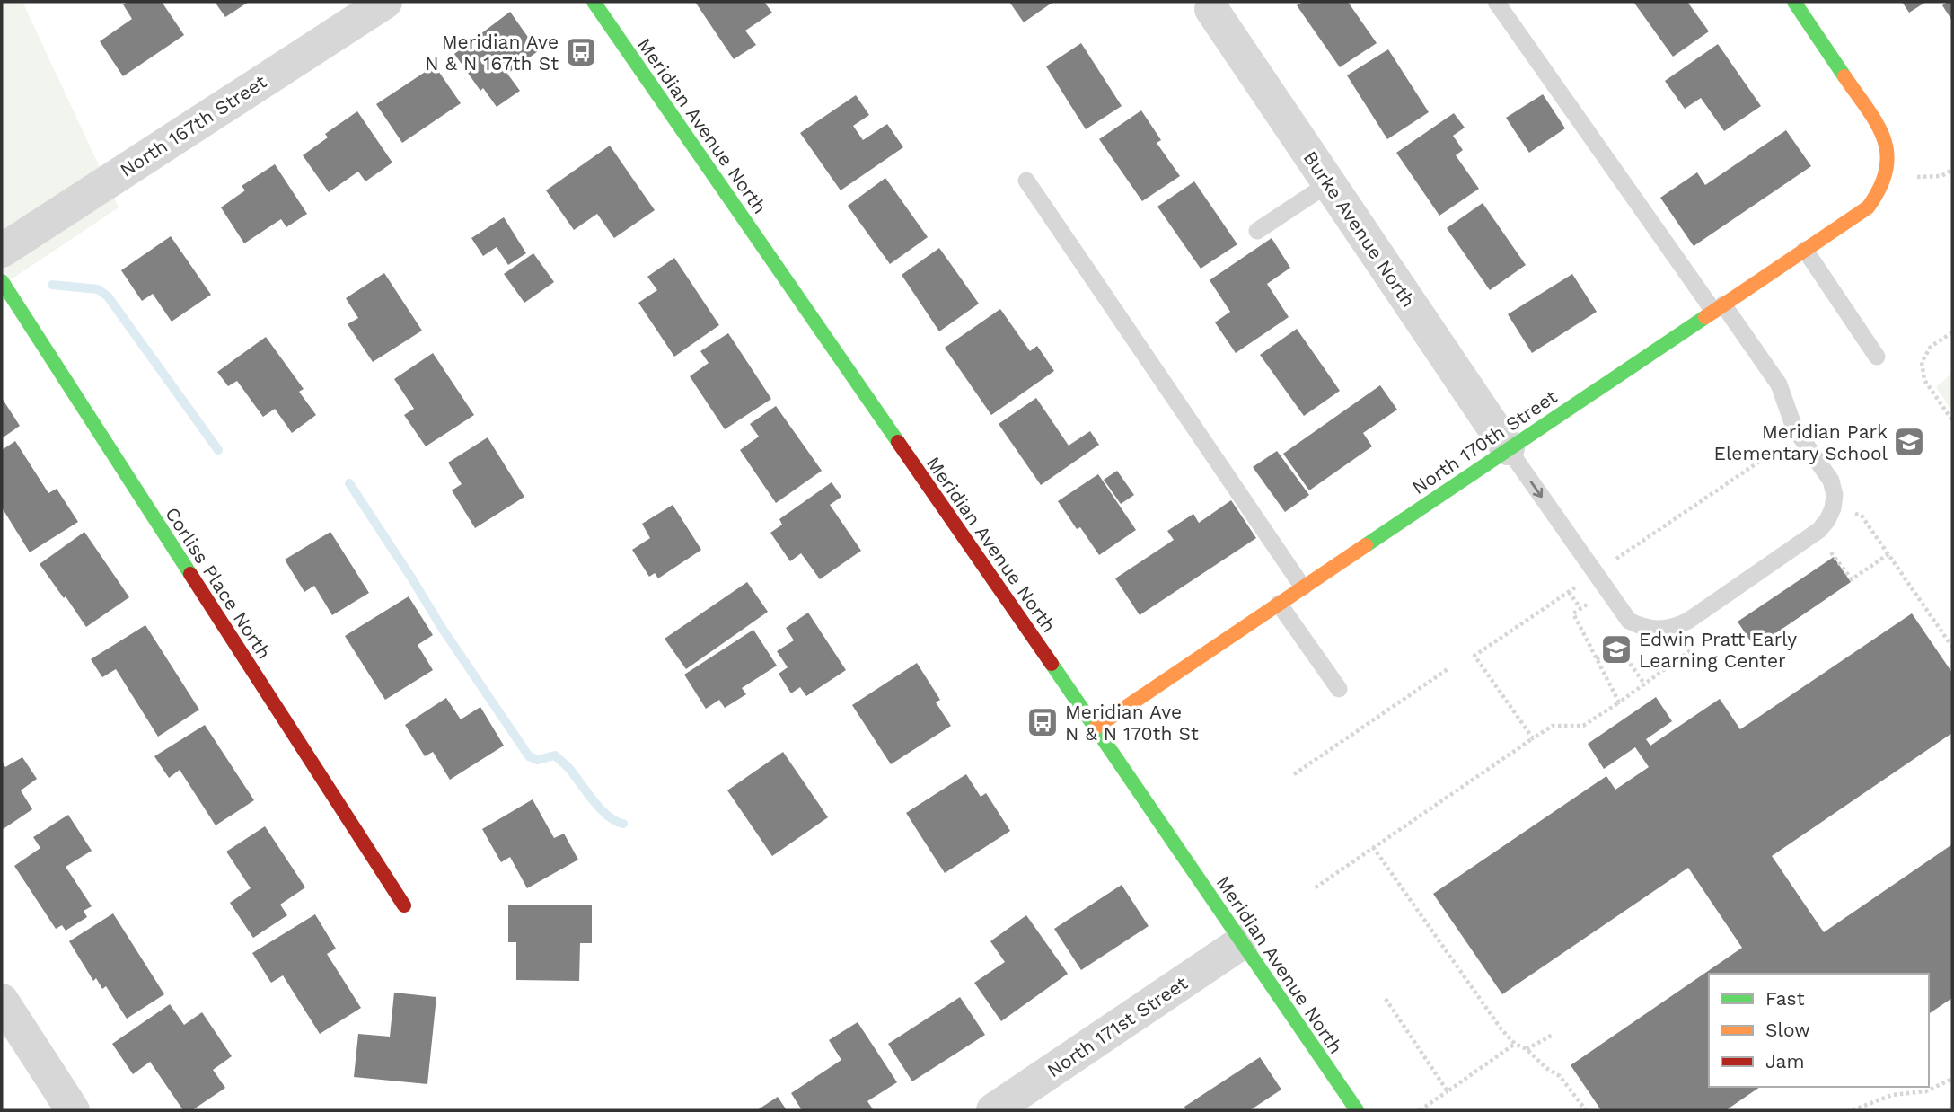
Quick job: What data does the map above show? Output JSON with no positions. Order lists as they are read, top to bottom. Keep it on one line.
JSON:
{"streets":{"street":["North 167th Street","Meridian Avenue North","Burke Avenue North","North 170th Street","Corliss Place North","North 171st Street"]},"crossings":[["Meridian Avenue North","North 170th Street"],["Meridian Avenue North","North 171st Street"],["Burke Avenue North","North 170th Street"]],"places":{"bus stop":["Meridian Ave N & N 167th St","Meridian Ave N & N 170th St"],"school or university":["Meridian Park Elementary School","Edwin Pratt Early Learning Center"]},"legend":["Fast","Slow","Jam"]}
